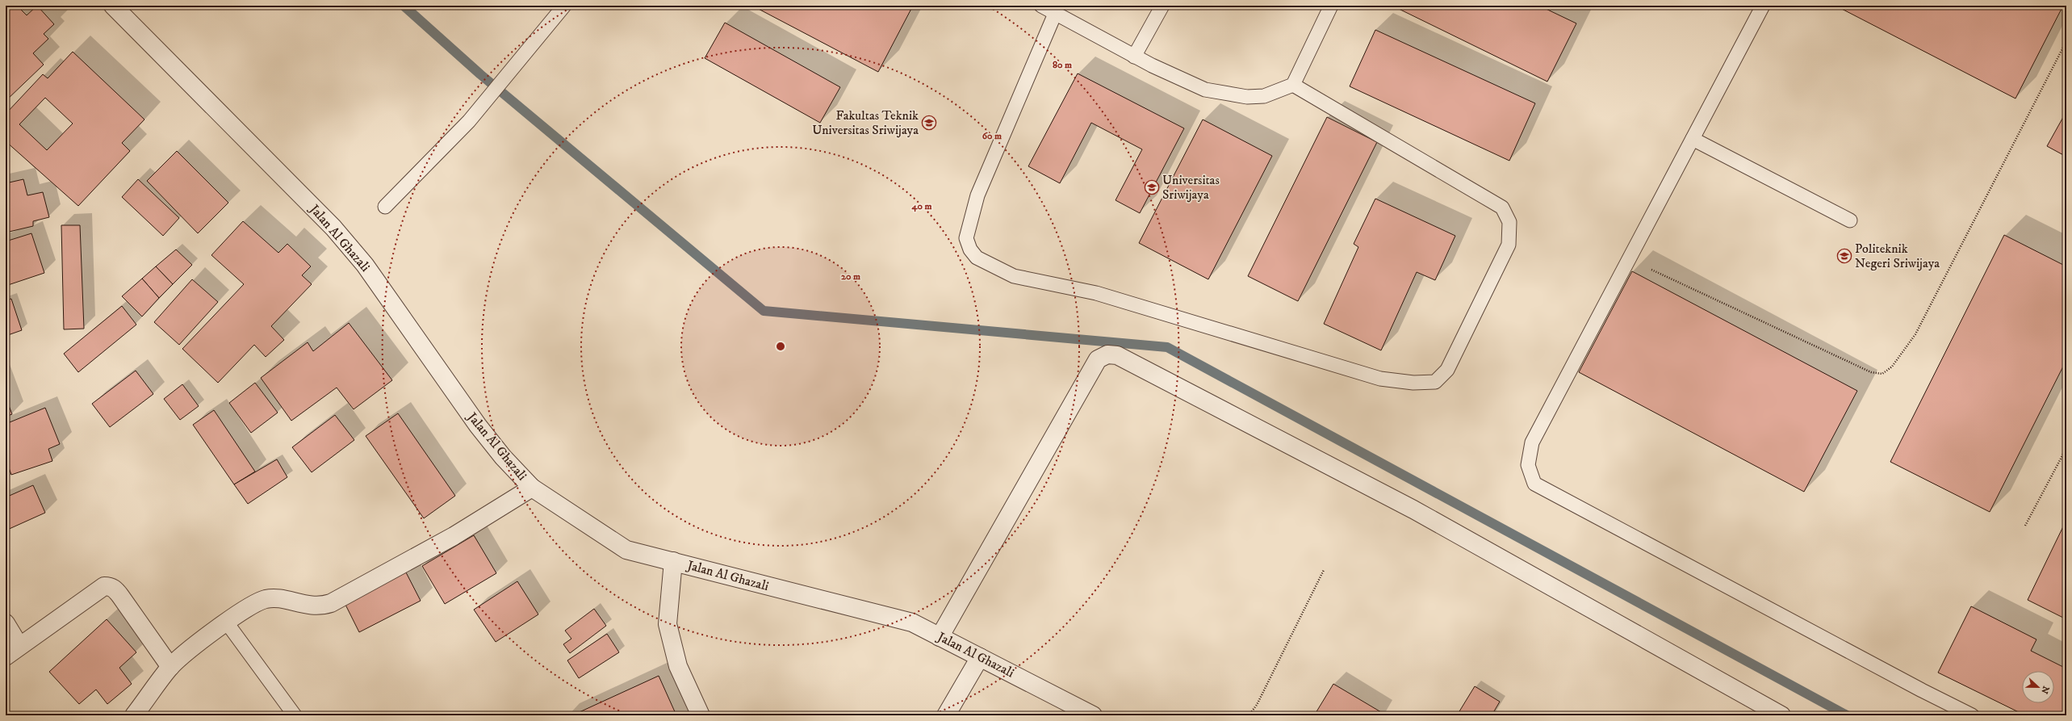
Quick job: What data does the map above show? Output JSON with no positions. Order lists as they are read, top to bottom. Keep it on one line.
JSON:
{"streets":{"street":["Jalan Al Ghazali"]},"places":{"school or university":["Fakultas Teknik Universitas Sriwijaya","Universitas Sriwijaya","Politeknik Negeri Sriwijaya"]},"north":"right","rings":["80 m","60 m","40 m","20 m"]}
